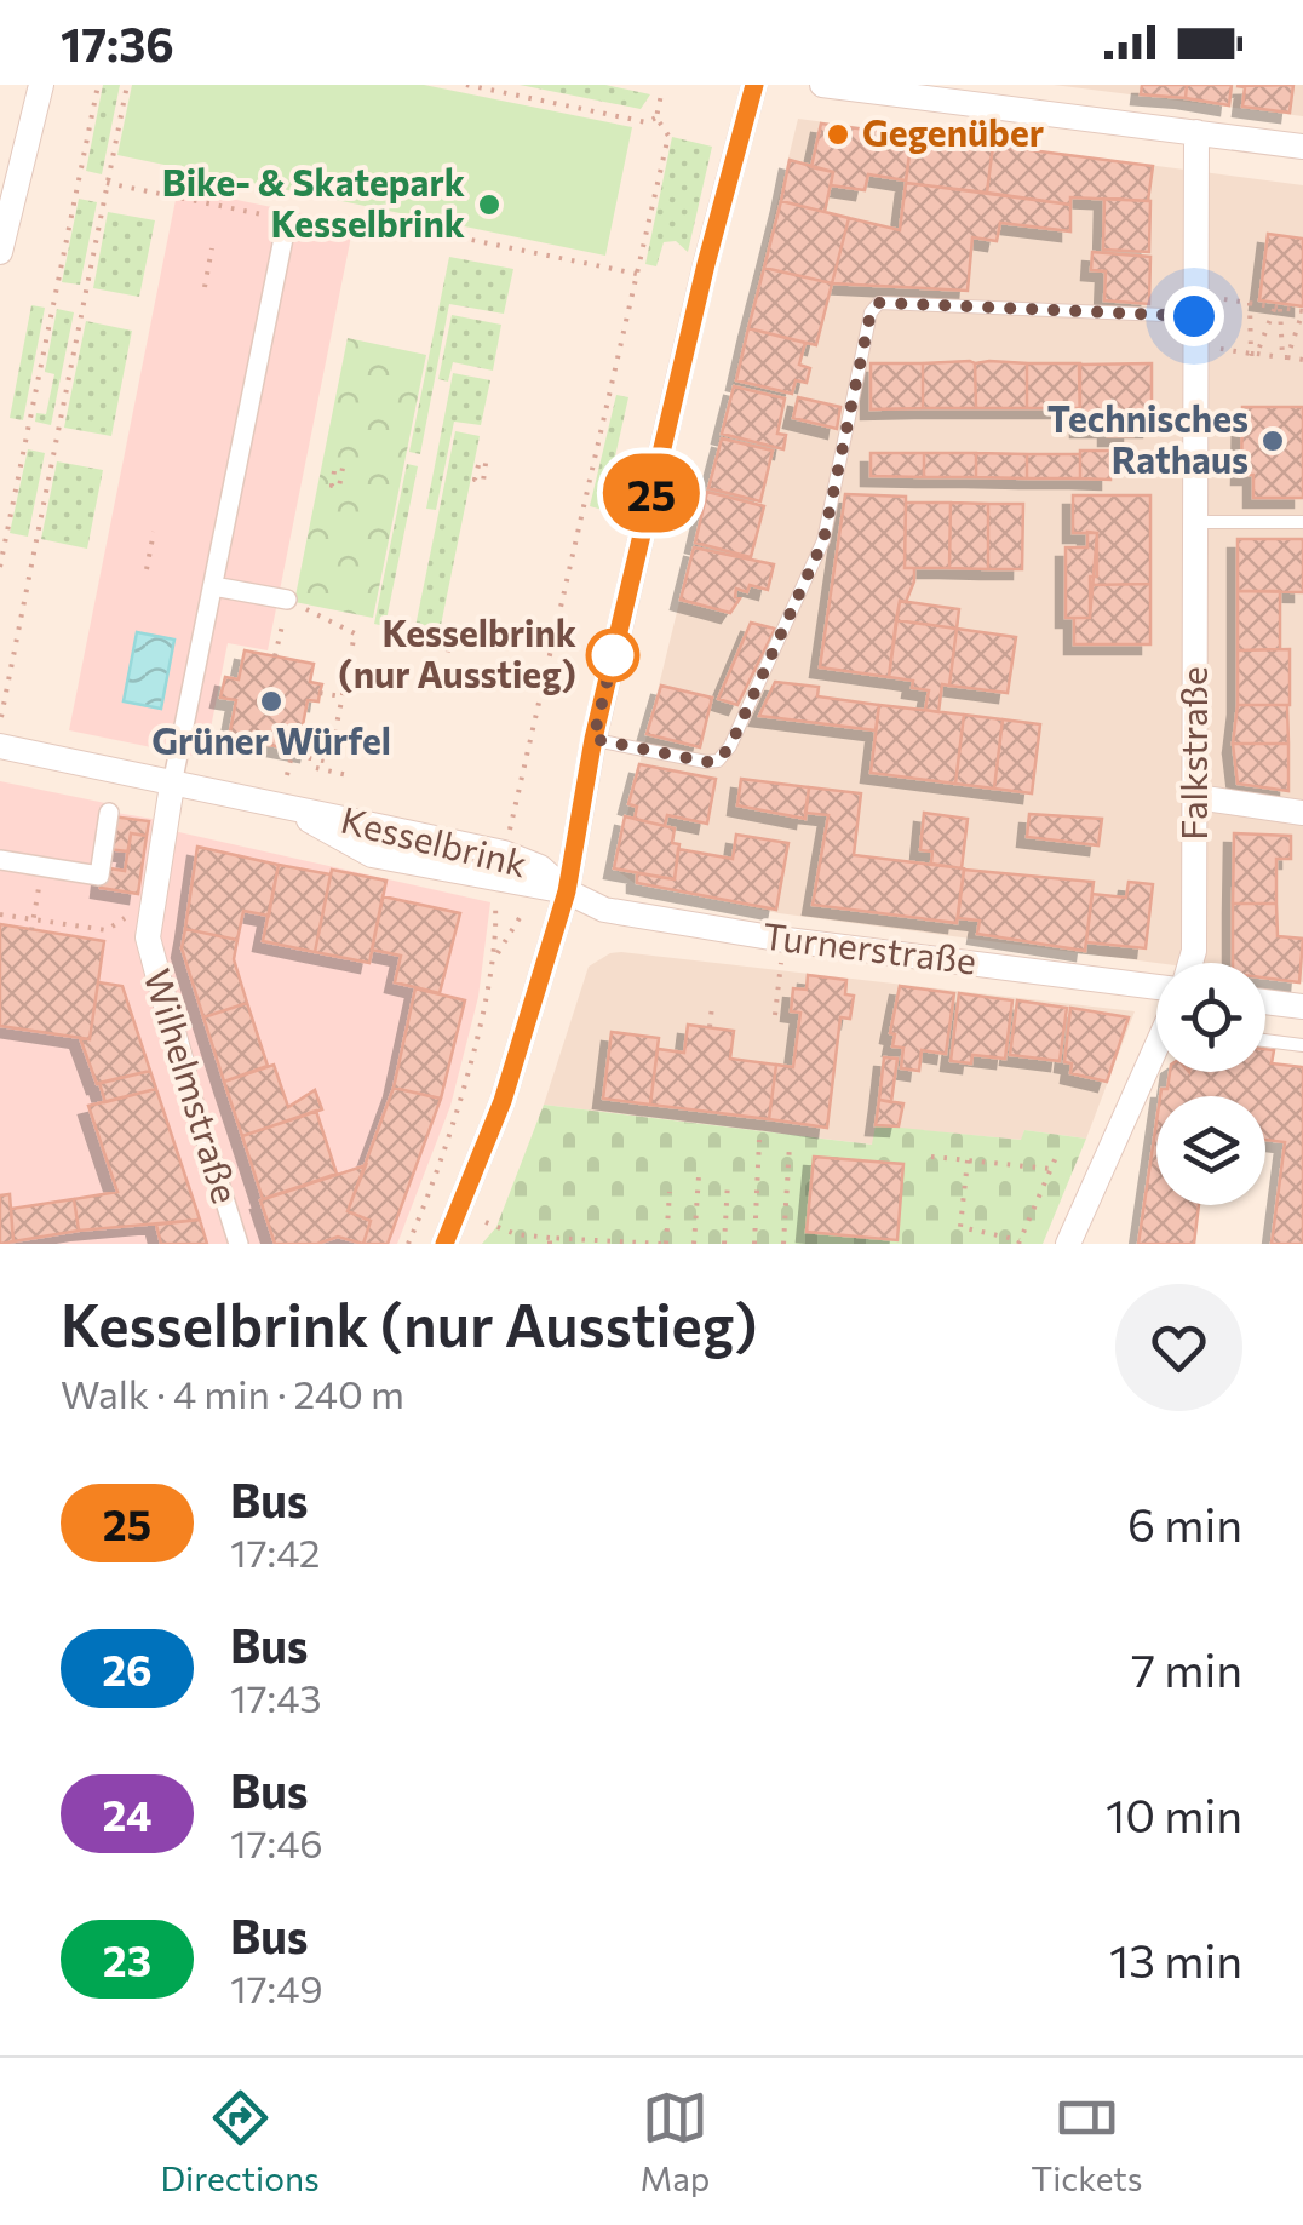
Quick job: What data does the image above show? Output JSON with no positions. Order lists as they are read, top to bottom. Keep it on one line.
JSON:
{"streets":{"street":["Falkstraße","Kesselbrink","Turnerstraße","Wilhelmstraße"]},"crossings":[["Kesselbrink","Turnerstraße"],["Kesselbrink","Wilhelmstraße"]],"places":["Gegenüber","Bike- & Skatepark Kesselbrink","Technisches Rathaus","Kesselbrink (nur Ausstieg)","Grüner Würfel"],"lines":["bus line 25"],"page":{"status":"17:36","on_map":"25","heading":["Kesselbrink (nur Ausstieg)","Walk · 4 min · 240 m"],"list":[{"mark":"25","name":"Bus","note":"17:42","value":"6 min"},{"mark":"26","name":"Bus","note":"17:43","value":"7 min"},{"mark":"24","name":"Bus","note":"17:46","value":"10 min"},{"mark":"23","name":"Bus","note":"17:49","value":"13 min"}],"tabs":["Directions","Map","Tickets"]}}
